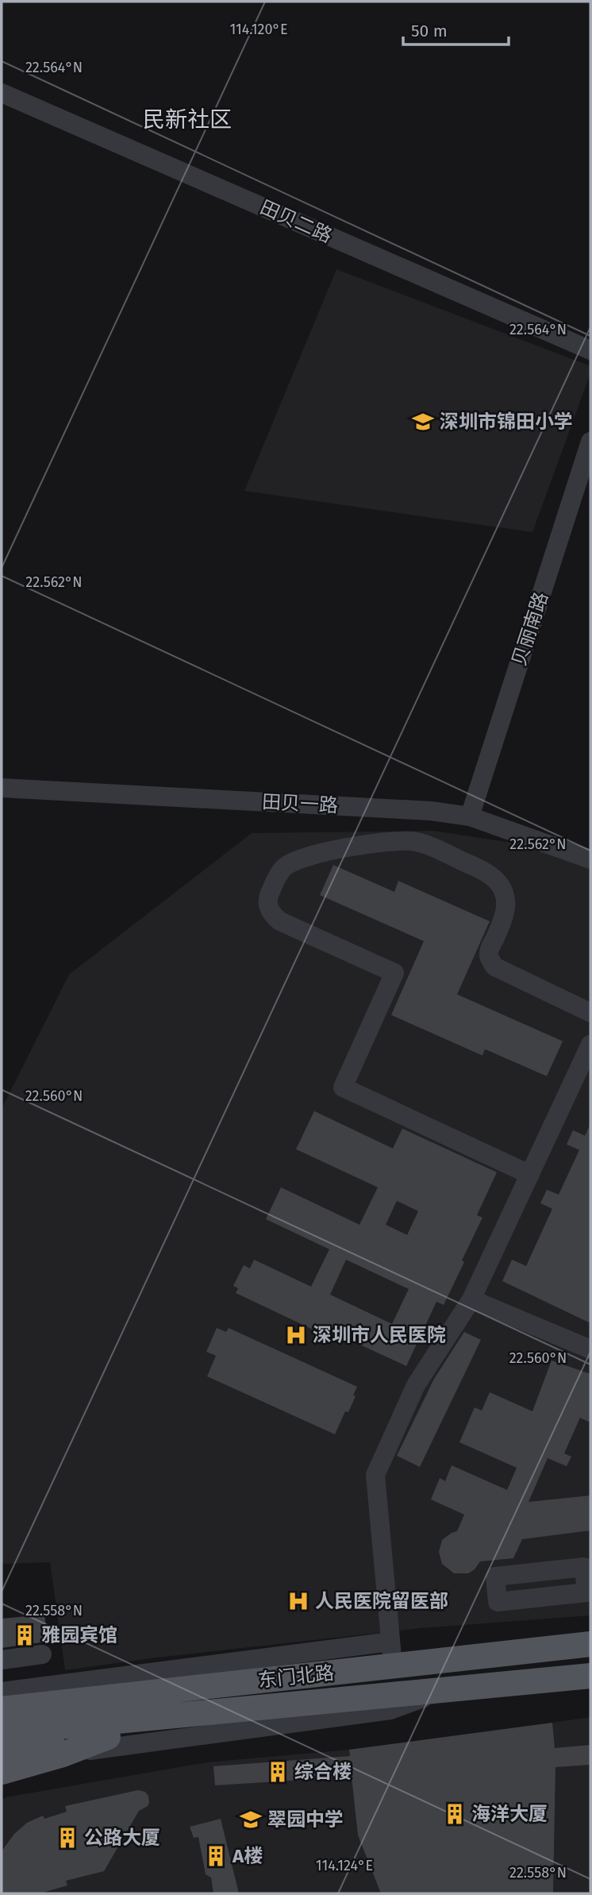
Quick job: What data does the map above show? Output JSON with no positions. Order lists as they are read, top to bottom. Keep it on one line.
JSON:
{"streets":{"main road":["东门北路"],"street":["田贝二路","贝丽南路","田贝一路"]},"crossings":[["贝丽南路","田贝一路"]],"districts":["民新社区"],"places":{"school or university":["深圳市锦田小学","翠园中学"],"hospital":["深圳市人民医院","人民医院留医部"],"building":["雅园宾馆","综合楼","海洋大厦","公路大厦","A楼"]},"scale_bar":"50 m","coordinates":["114.120°E","22.564°N","22.562°N","22.560°N","22.558°N","114.124°E"]}
